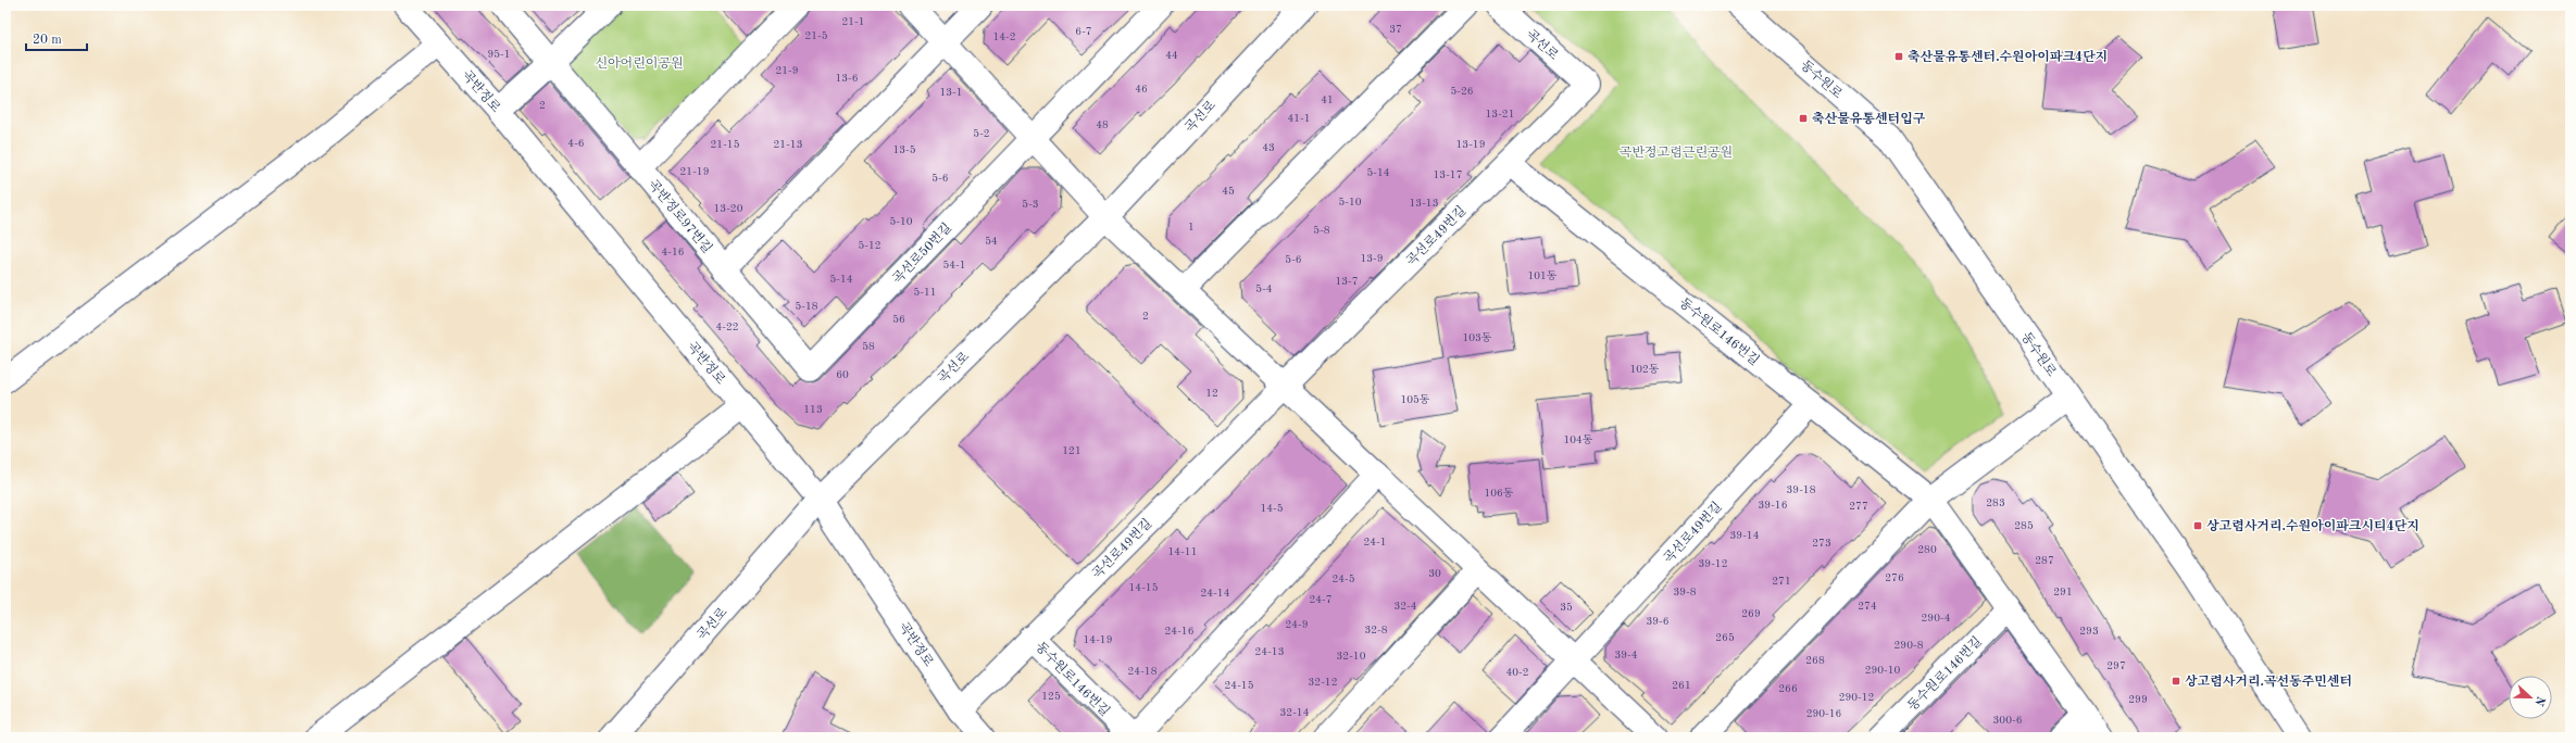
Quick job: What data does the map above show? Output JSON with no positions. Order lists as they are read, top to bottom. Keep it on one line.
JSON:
{"streets":{"street":["곡선로","동수원로","곡반정로","곡반정로97번길","곡선로49번길","곡선로50번길","동수원로146번길"]},"crossings":[["곡선로","곡반정로"],["곡선로","곡선로49번길"],["곡반정로","곡선로49번길"],["곡반정로97번길","곡선로50번길"],["곡선로49번길","동수원로146번길"]],"parks":["신아어린이공원","곡반정고렴근린공원"],"places":{"transit":["축산물유통센터.수원아이파크4단지","축산물유통센터입구","상고렴사거리.수원아이파크시티4단지","상고렴사거리.곡선동주민센터"]},"house_numbers":["21-1","37","6-7","21-5","14-2","95-1","44","21-9","13-6","46","5-26","13-1","41","2","13-21","41-1","48","5-2","4-6","21-15","21-13","13-19","43","13-5","21-19","5-14","13-17","5-6","45","5-10","13-13","5-3","13-20","5-10","1","5-8","54","5-12","4-16","13-9","5-6","54-1","101동","5-14","13-7","5-4","5-11","5-18","2","56","4-22","103동","58","102동","60","12","105동","113","104동","121","39-18","106동","283","39-16","277","14-5","285","39-14","24-1","273","280","14-11","287","39-12","30","276","24-5","271","14-15","39-8","291","24-14","24-7","32-4","274","35","269","290-4","39-6","24-9","32-8","24-16","293","265","14-19","290-8","24-13","39-4","32-10","268","297","290-10","24-18","40-2","32-12","24-15","261","266","125","290-12","299","32-14","290-16","300-6"],"scale_bar":"20 m","north":"right"}
